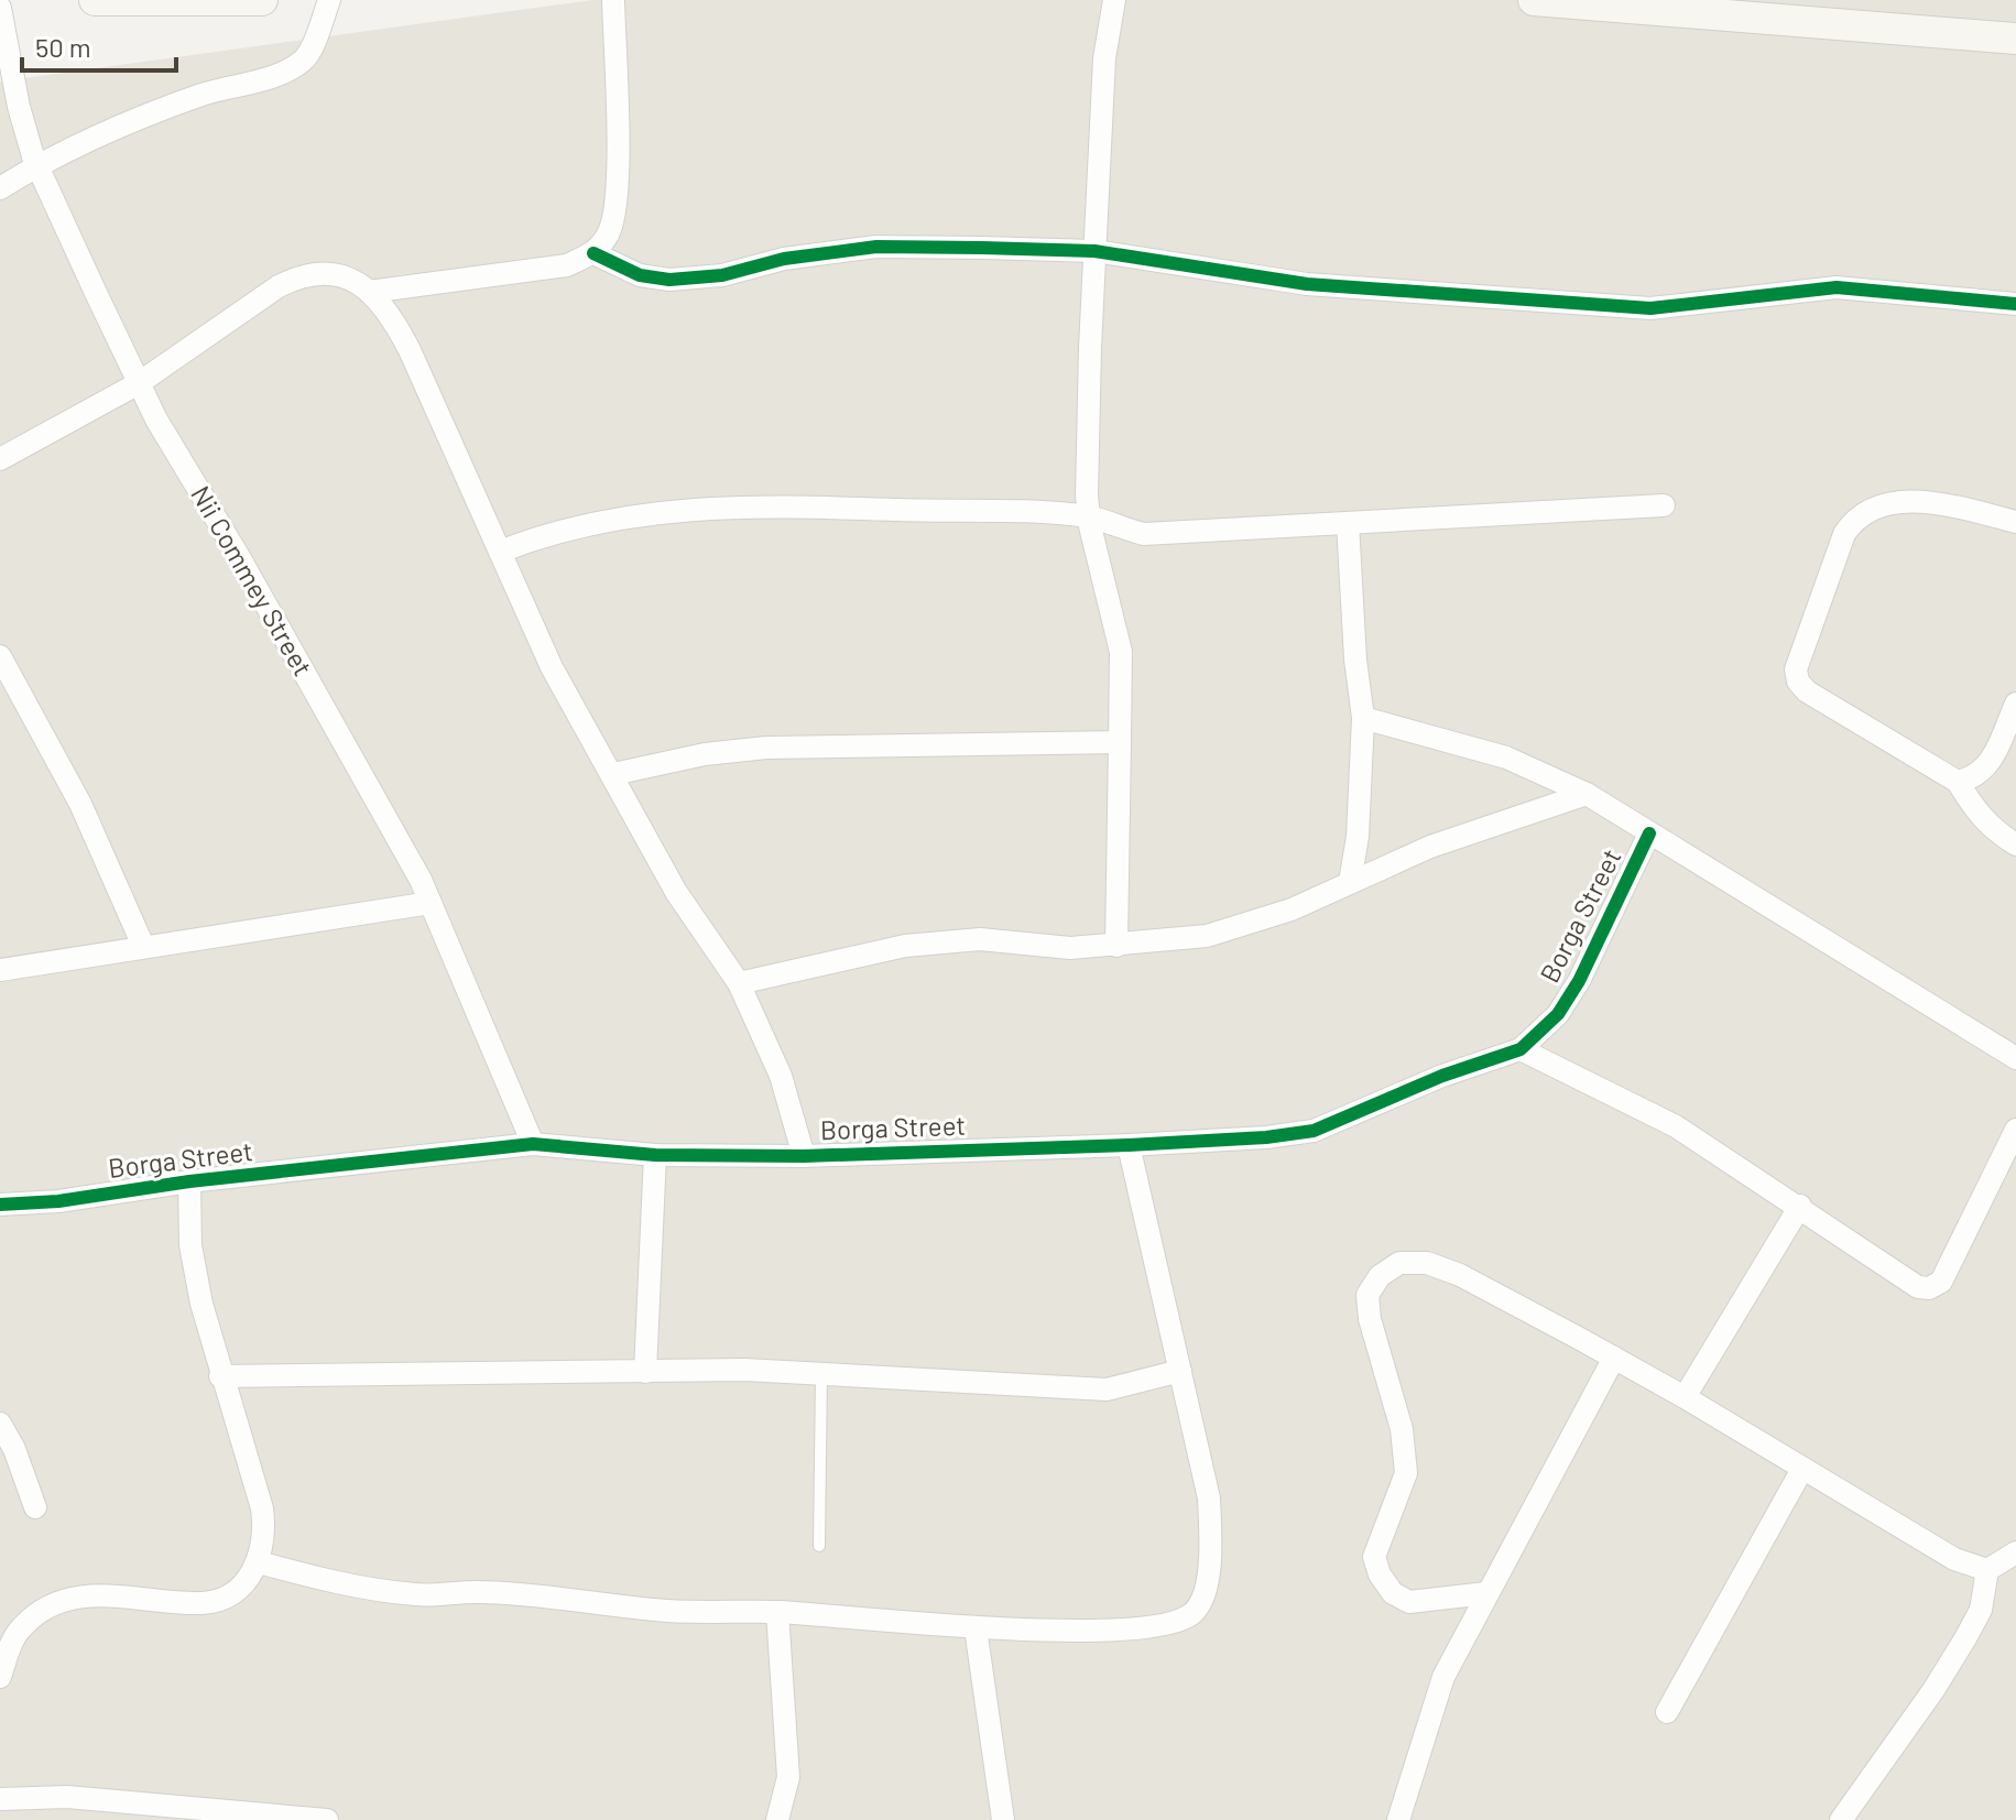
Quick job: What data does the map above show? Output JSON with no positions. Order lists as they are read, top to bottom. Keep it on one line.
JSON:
{"streets":{"street":["Nii Commey Street","Borga Street"]},"crossings":[["Nii Commey Street","Borga Street"]],"scale_bar":"50 m"}
